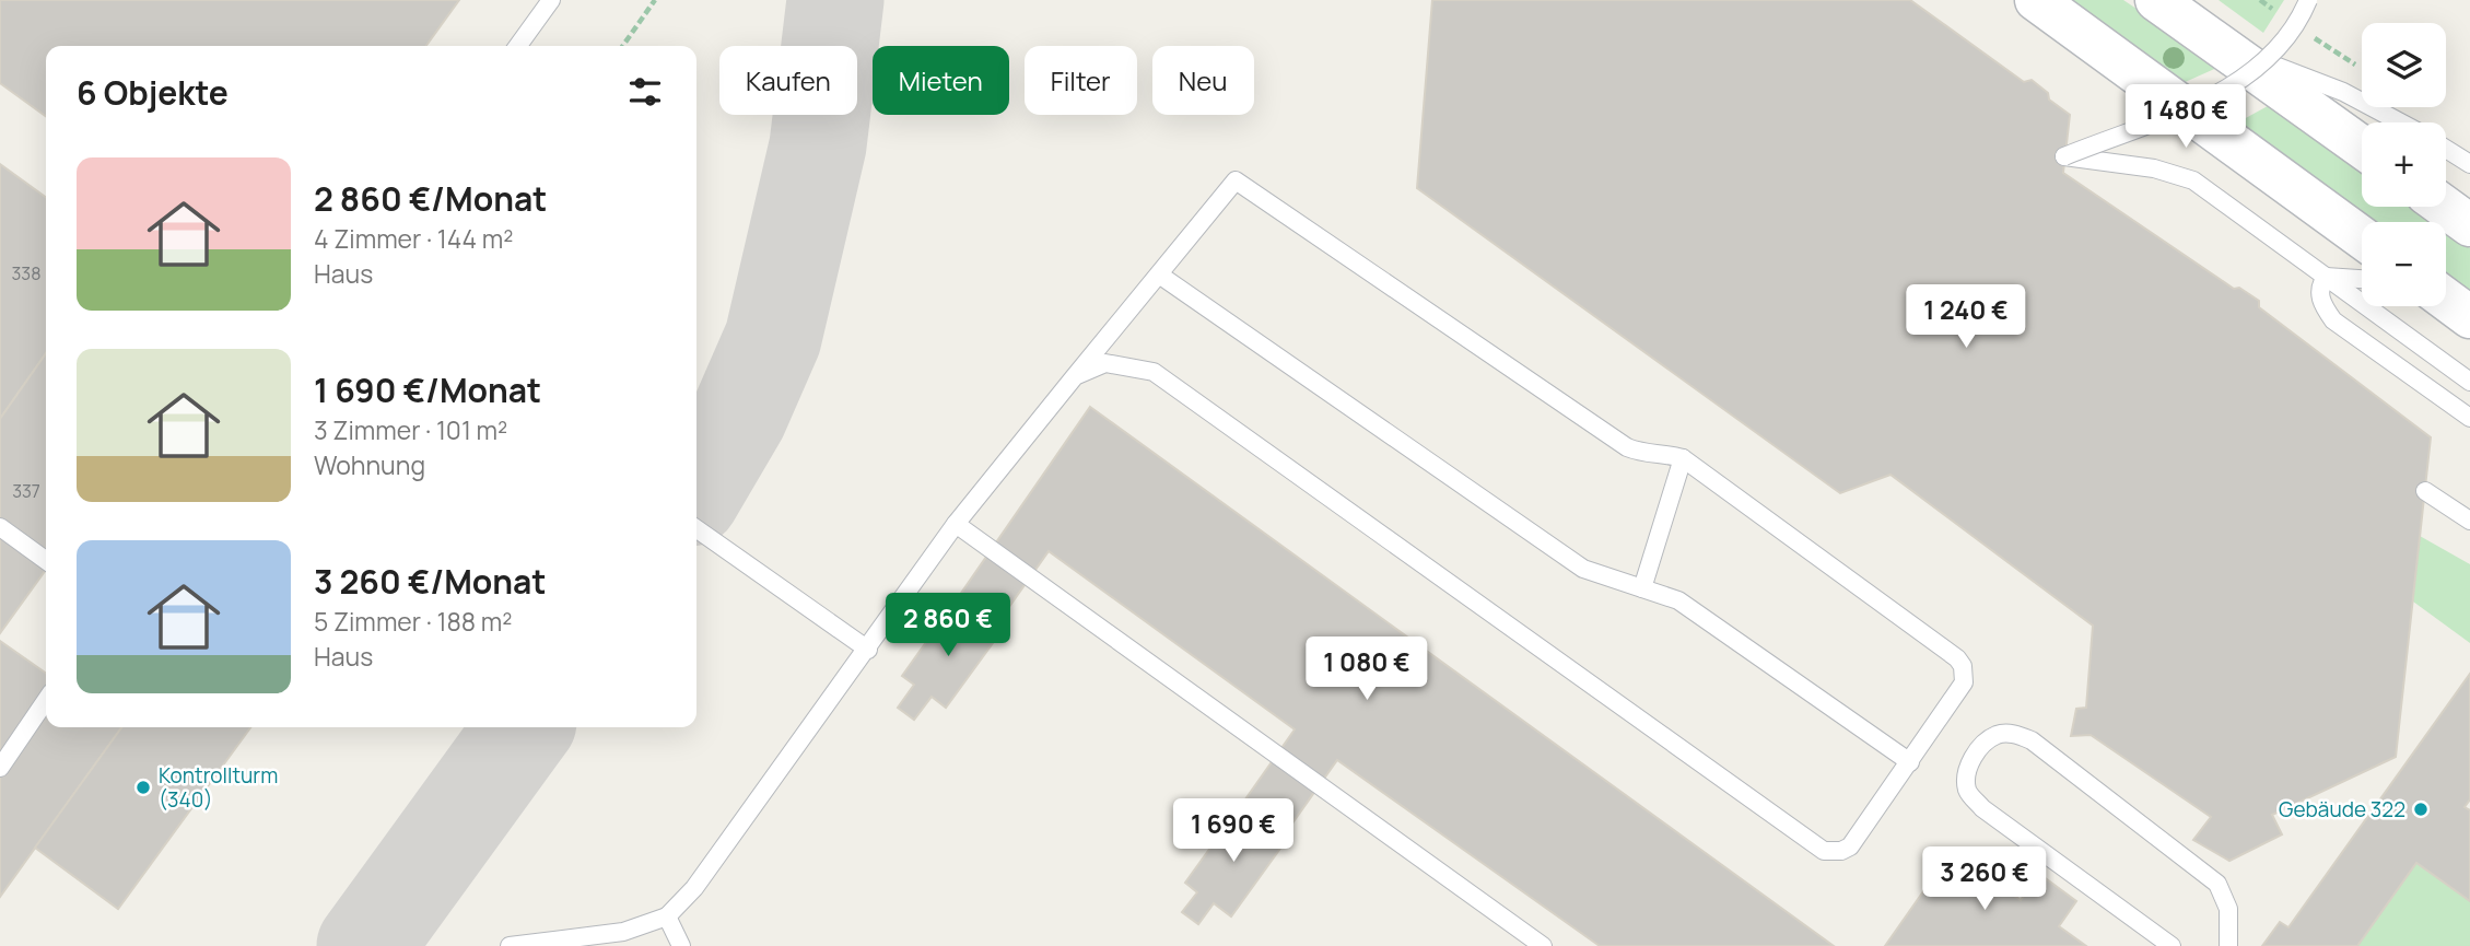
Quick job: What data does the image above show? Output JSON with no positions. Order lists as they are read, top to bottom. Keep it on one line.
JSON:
{"places":["Kontrollturm (340)","Gebäude 322"],"house_numbers":["338","337"],"page":{"map_buttons":["+","−"],"chip":["Kaufen","Mieten","Filter","Neu"],"heading":"6 Objekte","price":["1 480 €","1 240 €","2 860 €","1 080 €","1 690 €","3 260 €"],"list":[{"name":"2 860 €/Monat","note":"4 Zimmer · 144 m² · Haus"},{"name":"1 690 €/Monat","note":"3 Zimmer · 101 m² · Wohnung"},{"name":"3 260 €/Monat","note":"5 Zimmer · 188 m² · Haus"}]}}
